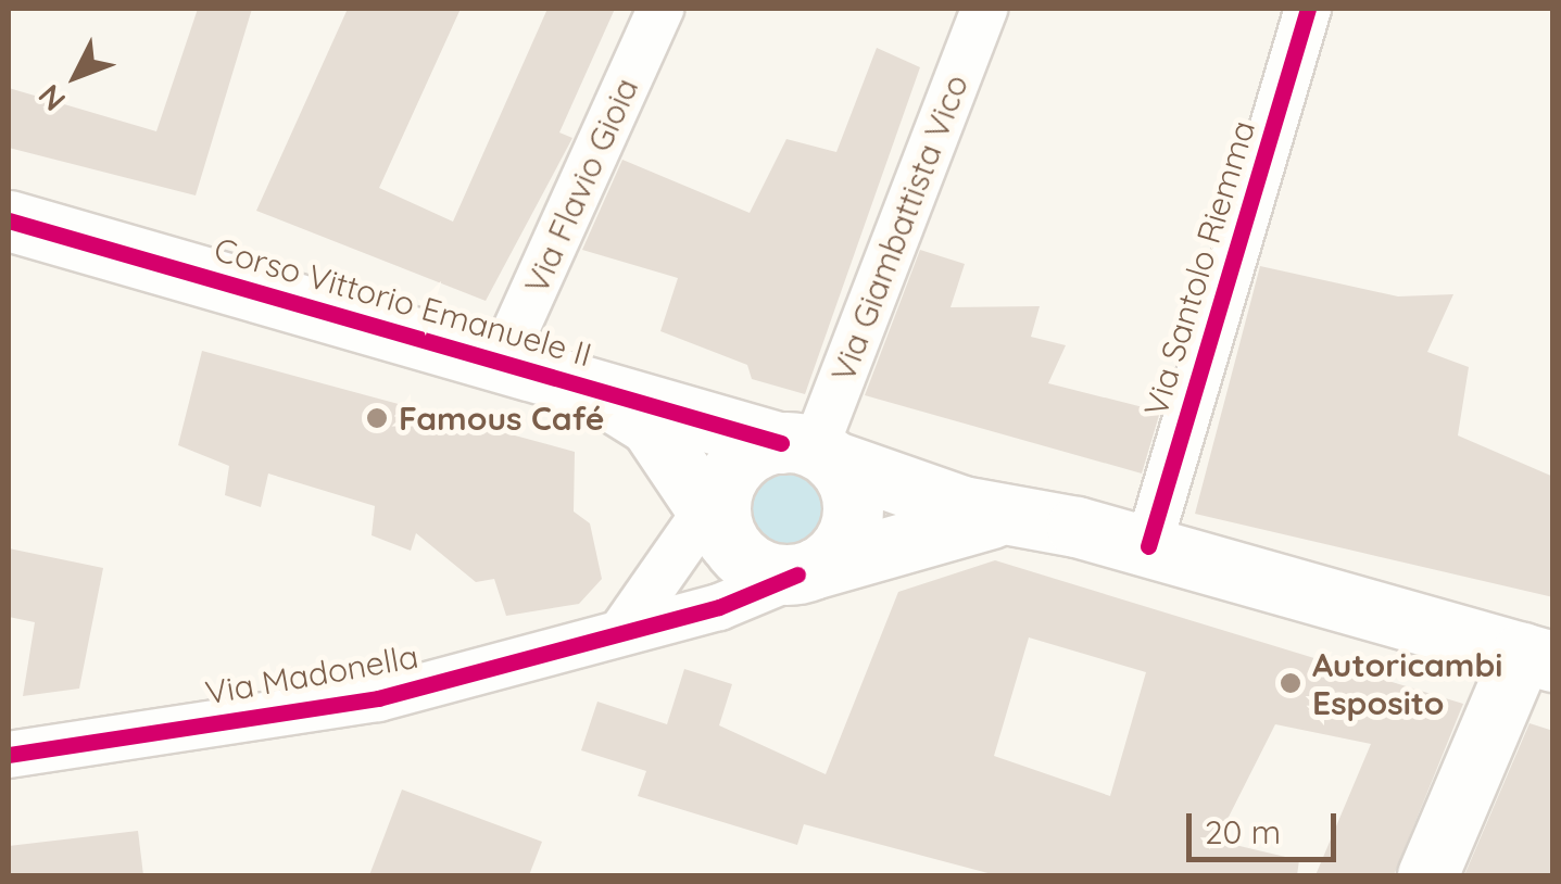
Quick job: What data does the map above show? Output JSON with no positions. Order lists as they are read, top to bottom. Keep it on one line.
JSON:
{"streets":{"main road":["Corso Vittorio Emanuele II"],"street":["Via Flavio Gioia","Via Giambattista Vico","Via Santolo Riemma","Via Madonella"]},"crossings":[["Via Flavio Gioia","Corso Vittorio Emanuele II"],["Via Giambattista Vico","Corso Vittorio Emanuele II"],["Via Giambattista Vico","Via Madonella"],["Via Santolo Riemma","Corso Vittorio Emanuele II"],["Corso Vittorio Emanuele II","Via Madonella"]],"places":["Famous Café","Autoricambi Esposito"],"scale_bar":"20 m","north":"bottom left"}
